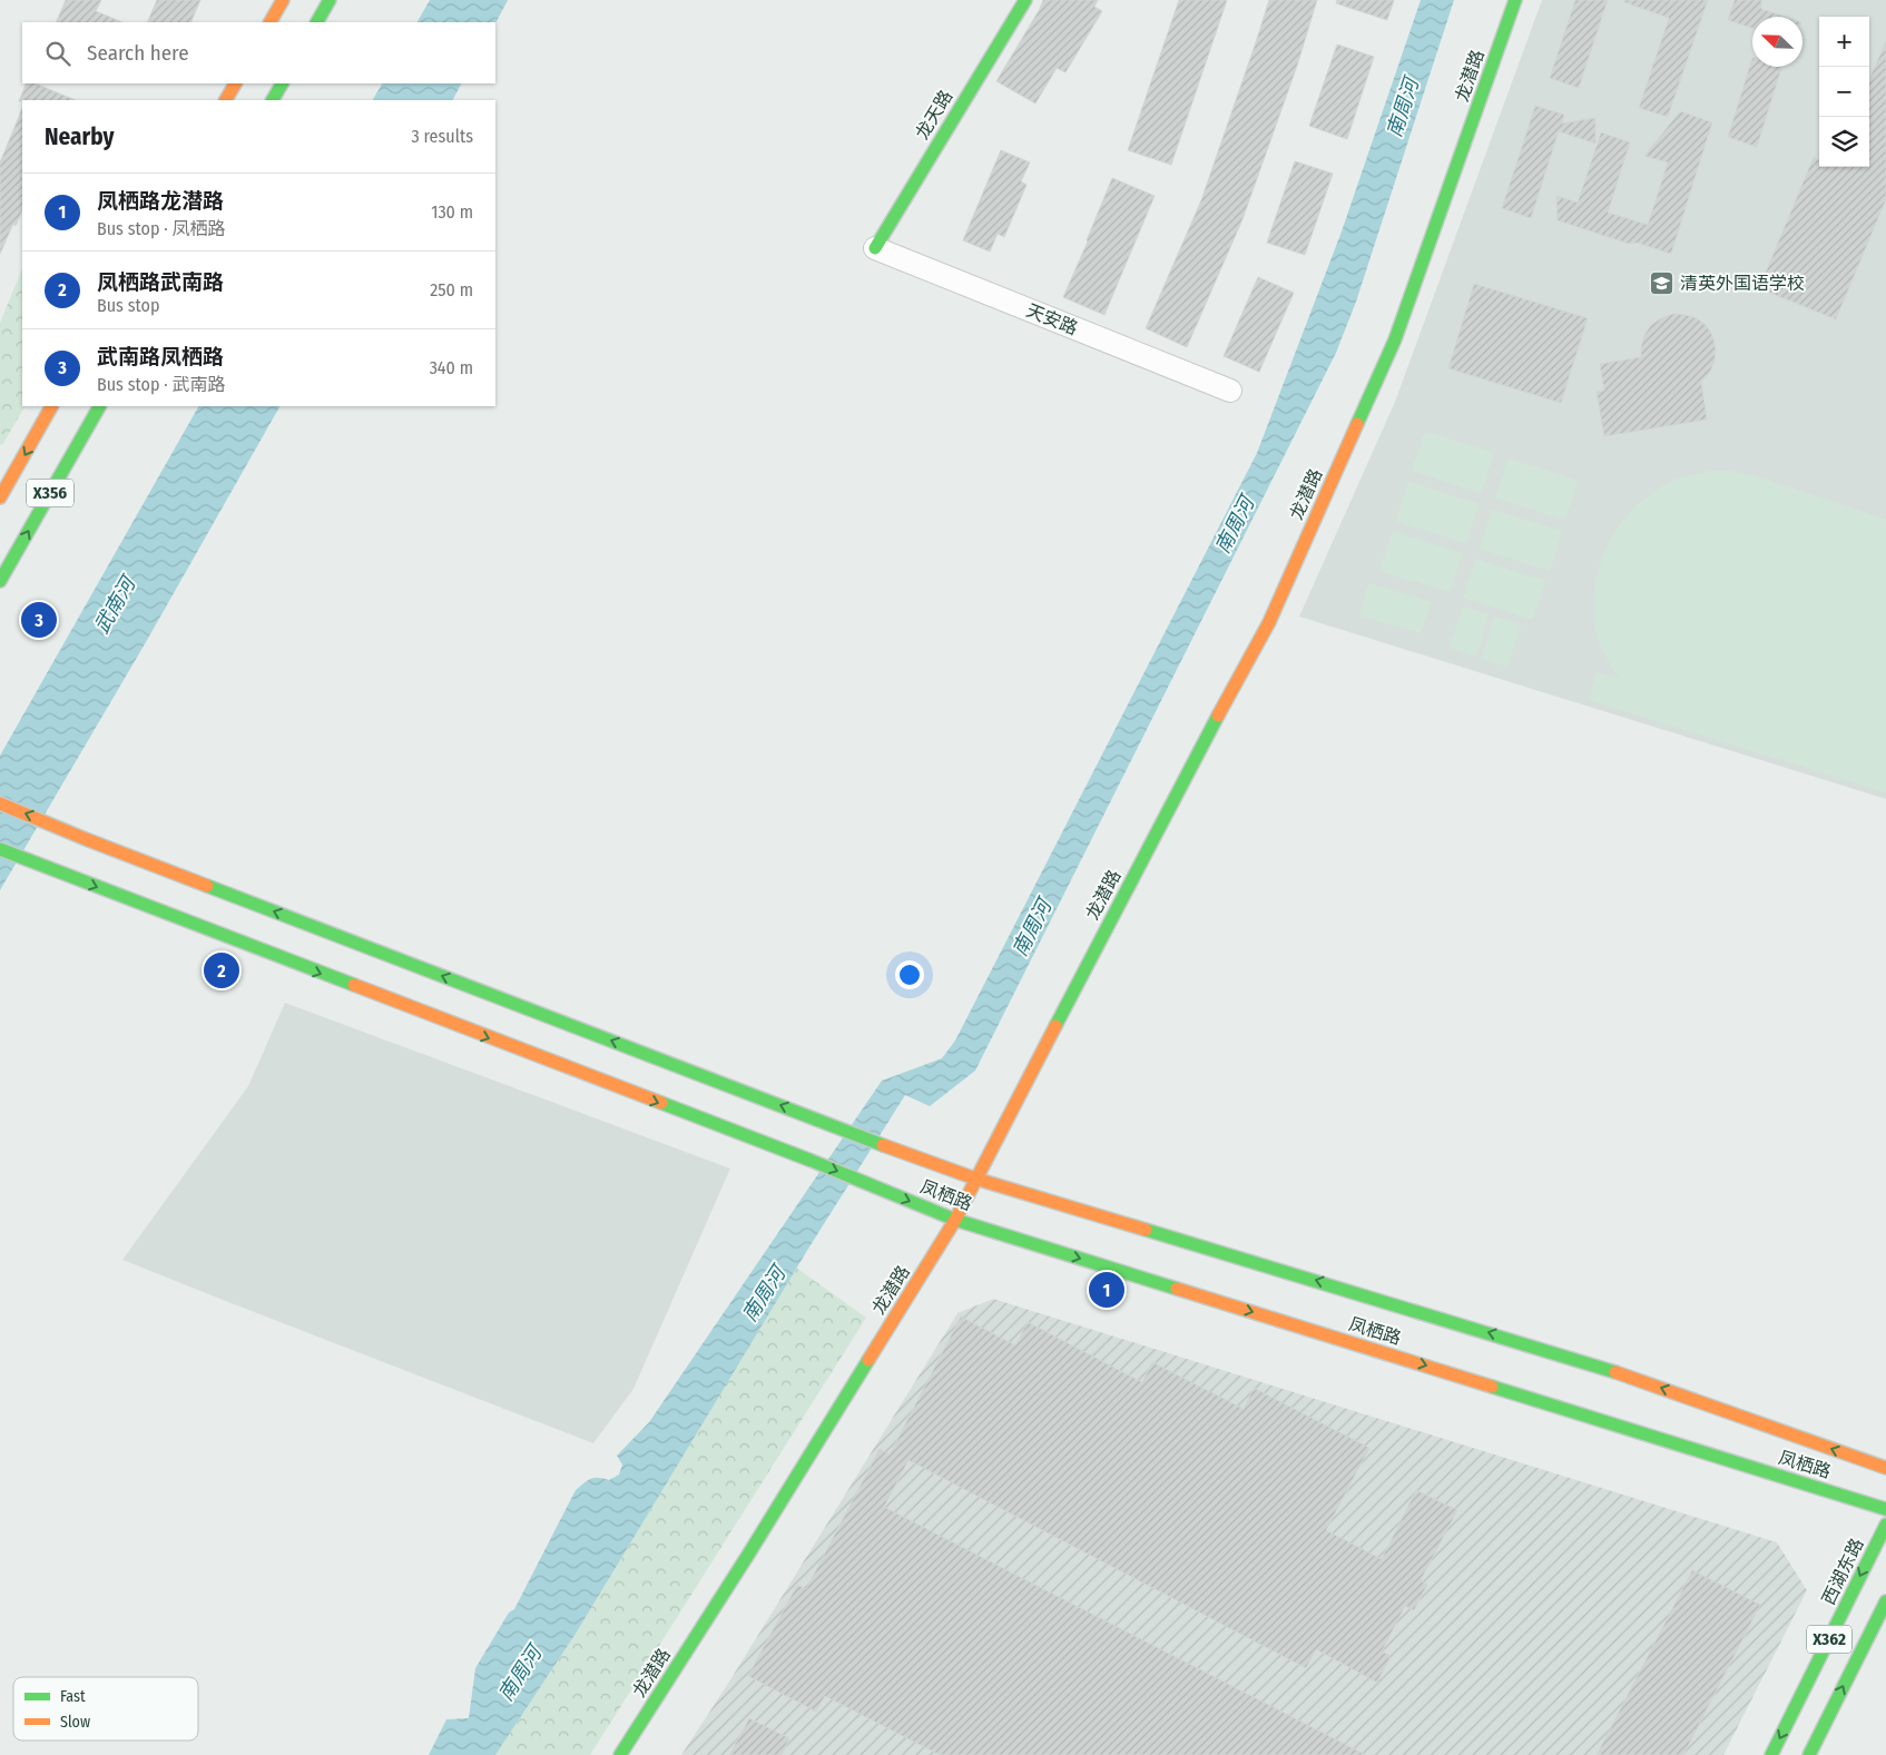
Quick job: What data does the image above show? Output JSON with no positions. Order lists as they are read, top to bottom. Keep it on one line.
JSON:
{"streets":{"main road":["龙潜路","龙天路","X356","凤栖路","西湖东路","X362"],"street":["天安路"]},"crossings":[["龙潜路","凤栖路"],["龙天路","天安路"]],"water":["南周河","武南河"],"places":{"school or university":["清英外国语学校"]},"legend":["Fast","Slow"],"north":"top left","page":{"map_buttons":["+","−"],"search":"Search here","heading":["Nearby","3 results"],"list":[{"mark":"1","name":"凤栖路龙潜路","note":"Bus stop · 凤栖路","value":"130 m"},{"mark":"2","name":"凤栖路武南路","note":"Bus stop","value":"250 m"},{"mark":"3","name":"武南路凤栖路","note":"Bus stop · 武南路","value":"340 m"}],"pins":["3","2","1"]}}
